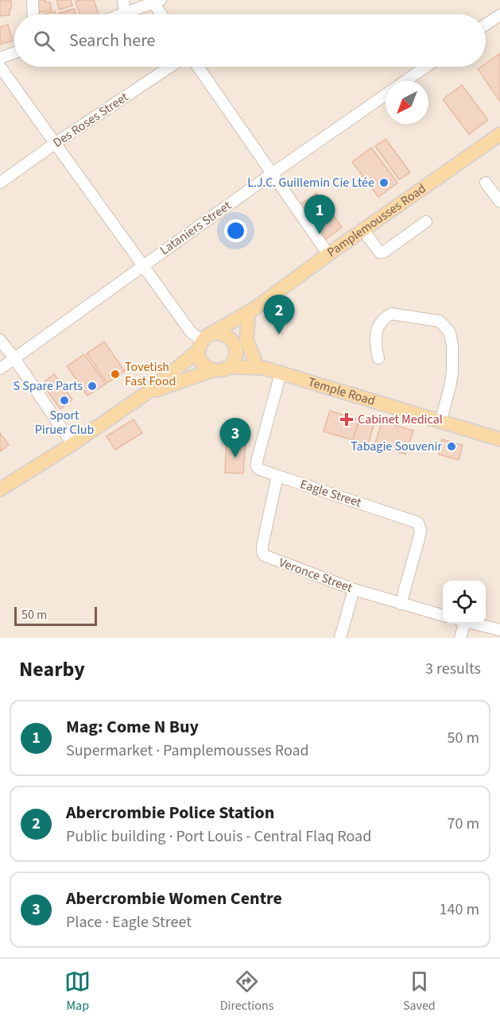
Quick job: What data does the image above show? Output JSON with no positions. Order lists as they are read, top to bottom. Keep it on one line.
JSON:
{"streets":{"main road":["Pamplemousses Road","Temple Road"],"street":["Des Roses Street","Lataniers Street","Eagle Street","Veronce Street"]},"crossings":[["Pamplemousses Road","Temple Road"],["Temple Road","Eagle Street"],["Eagle Street","Veronce Street"]],"places":{"other":["L.J.C. Guillemin Cie Ltée","Tovetish Fast Food","S Spare Parts","Sport Piruer Club","Tabagie Souvenir"],"health":["Cabinet Medical"]},"scale_bar":"50 m","north":"bottom left","page":{"search":"Search here","pins":["1","2","3"],"scale":"50 m","heading":["Nearby","3 results"],"list":[{"mark":"1","name":"Mag: Come N Buy","note":"Supermarket · Pamplemousses Road","value":"50 m"},{"mark":"2","name":"Abercrombie Police Station","note":"Public building · Port Louis - Central Flaq Road","value":"70 m"},{"mark":"3","name":"Abercrombie Women Centre","note":"Place · Eagle Street","value":"140 m"}],"nav":["Map","Directions","Saved"]}}
